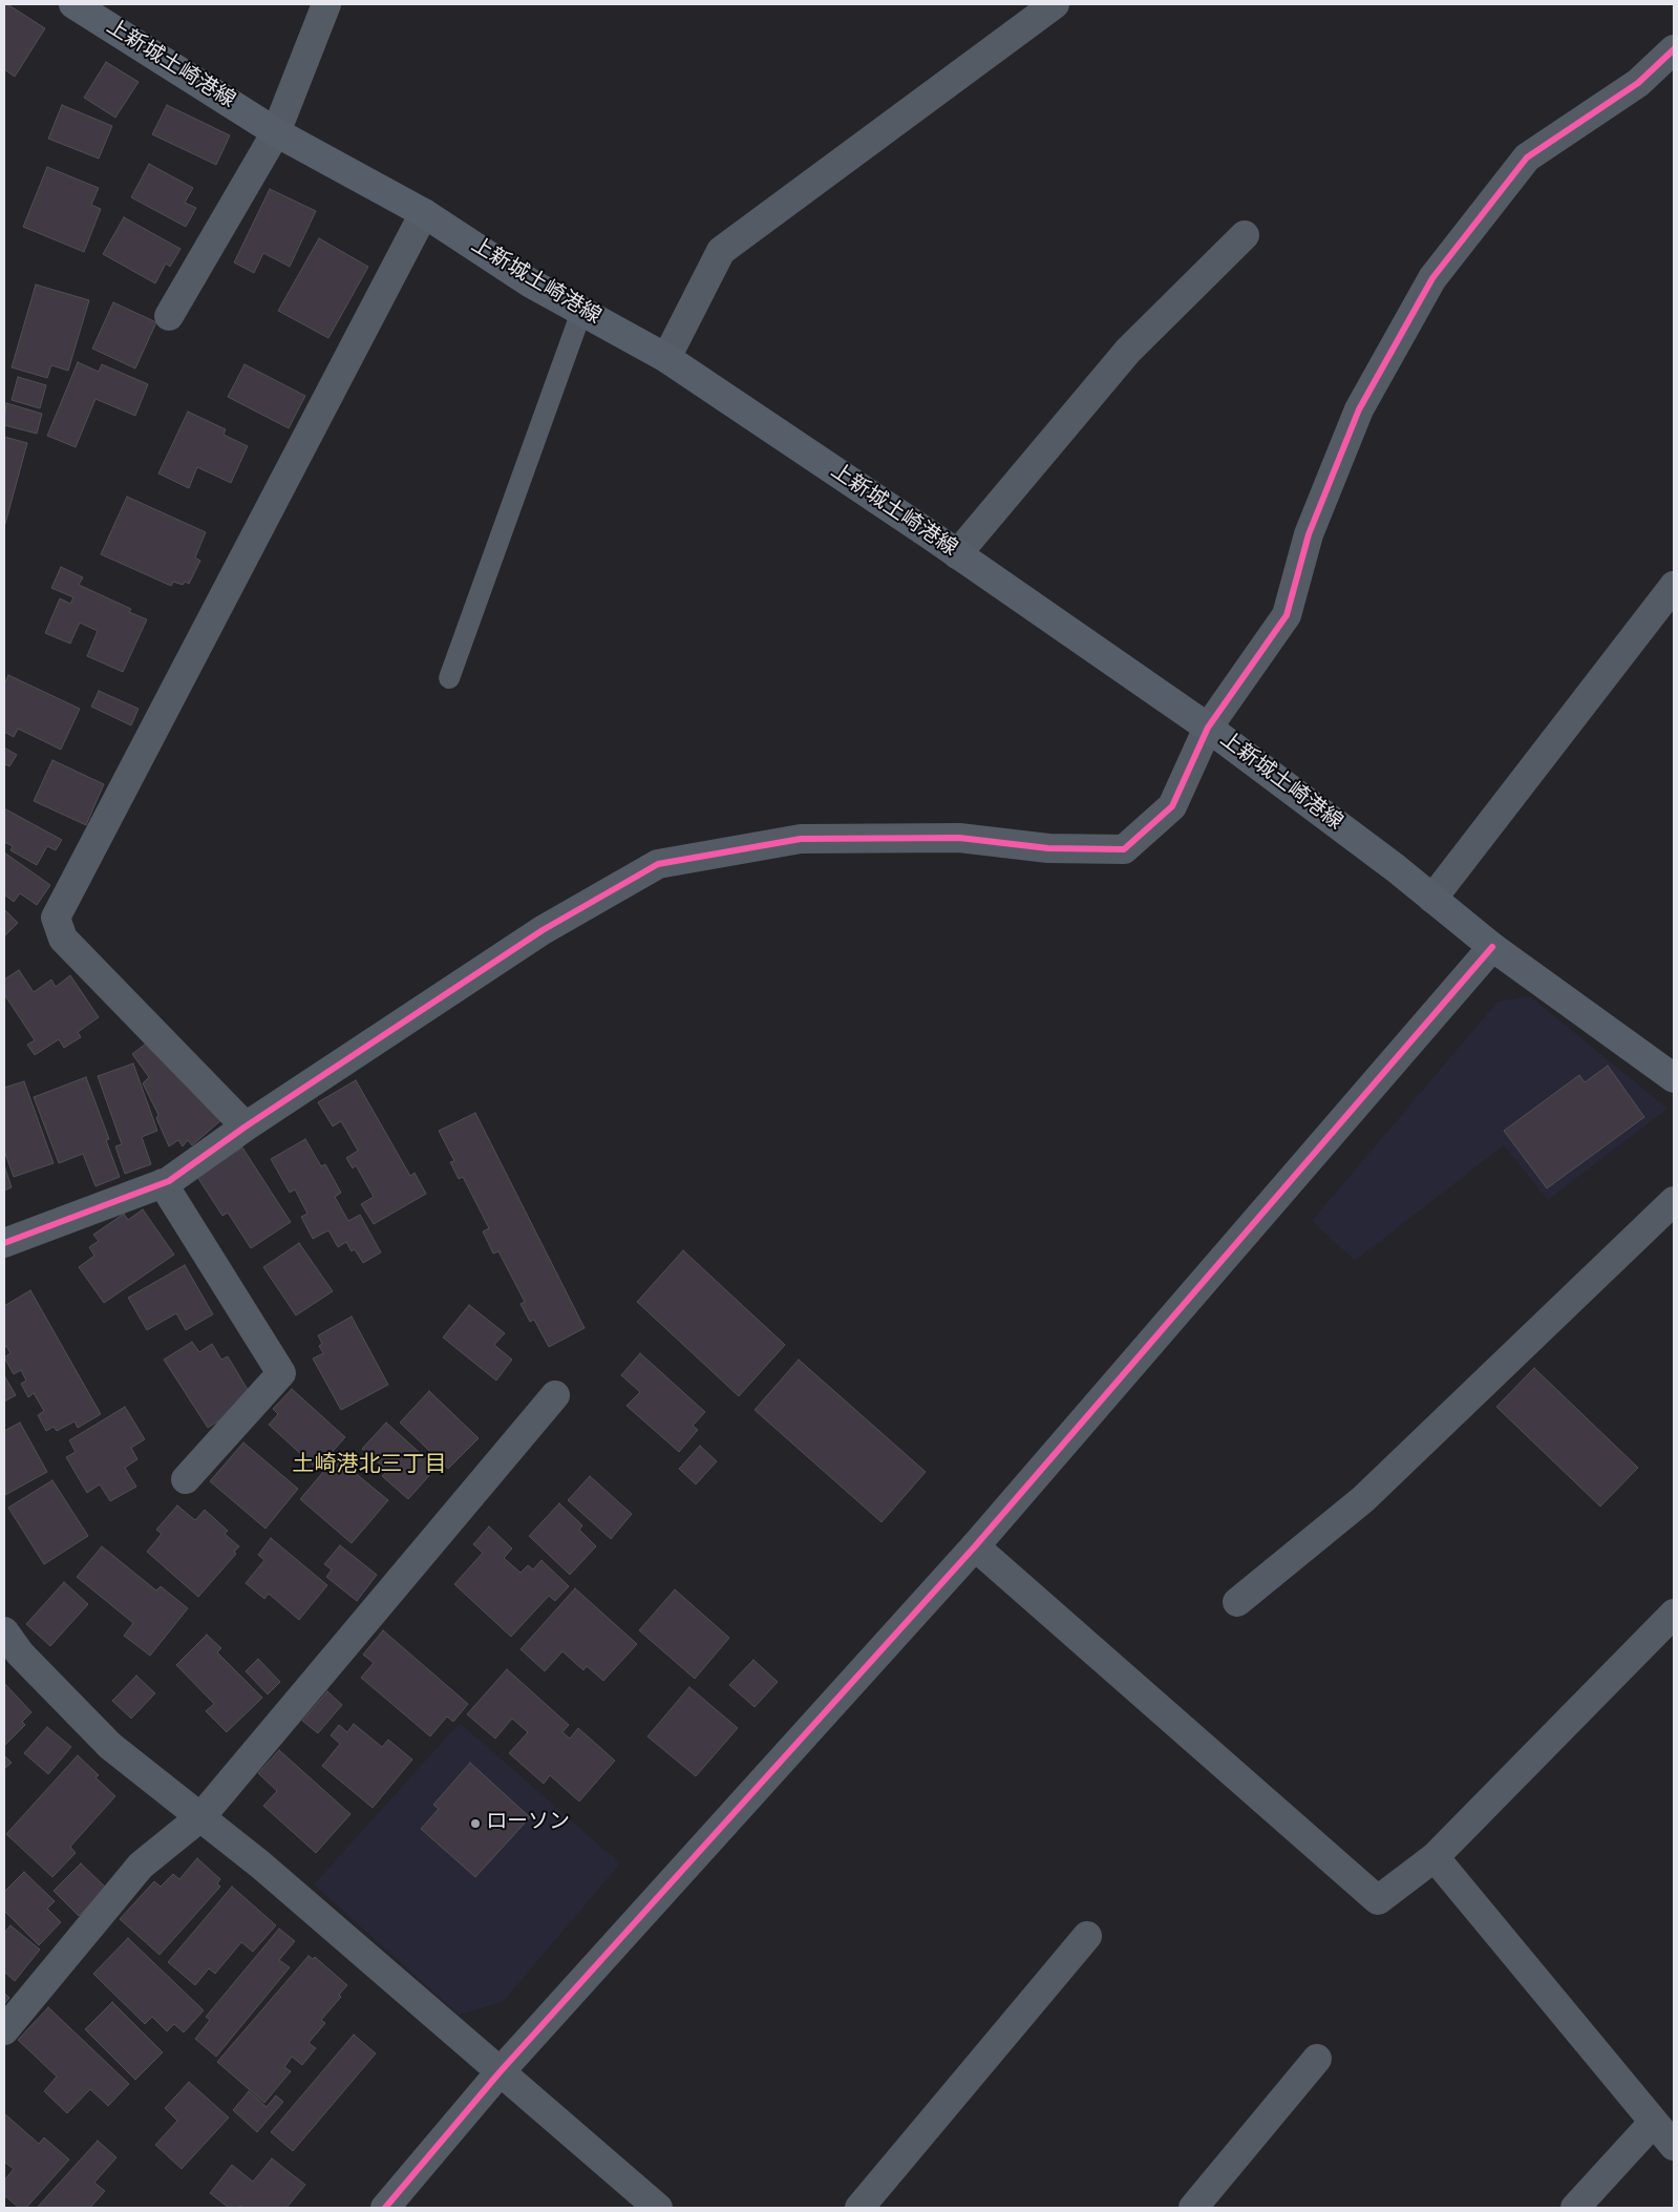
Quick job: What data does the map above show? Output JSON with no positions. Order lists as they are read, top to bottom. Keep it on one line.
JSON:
{"streets":{"main road":["上新城土崎港線"]},"districts":["土崎港北三丁目"],"places":["ローソン"]}
